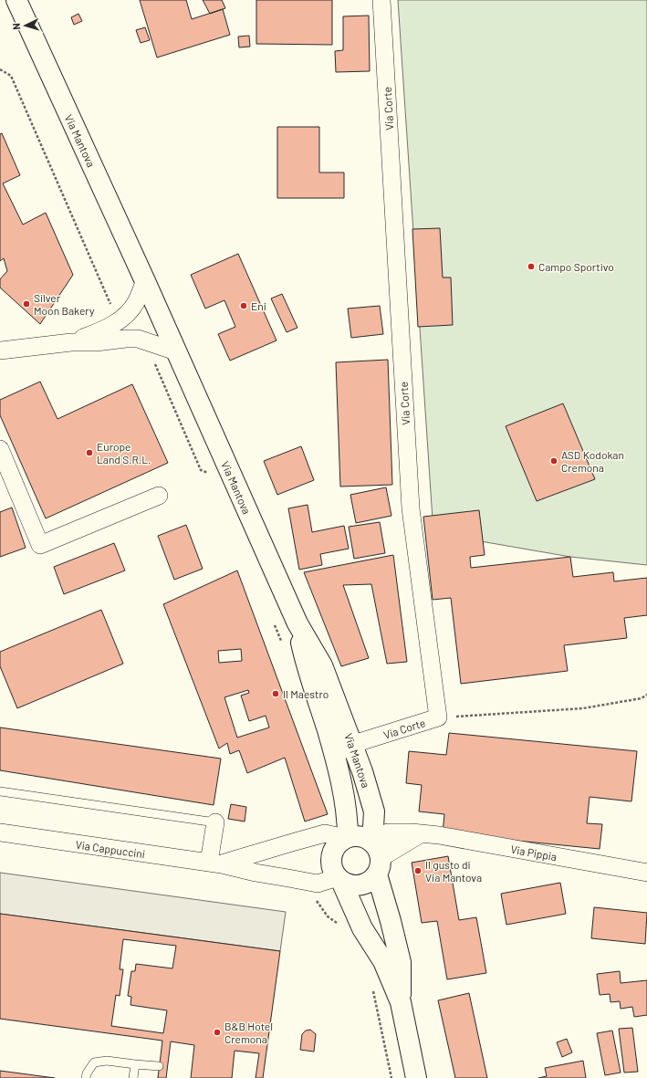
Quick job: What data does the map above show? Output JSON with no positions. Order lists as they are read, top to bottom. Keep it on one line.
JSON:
{"streets":{"main road":["Via Mantova"],"street":["Via Corte","Via Cappuccini","Via Pippia"]},"crossings":[["Via Corte","Via Mantova"],["Via Mantova","Via Cappuccini"],["Via Mantova","Via Pippia"],["Via Cappuccini","Via Pippia"]],"places":["Campo Sportivo","Silver Moon Bakery","Eni","Europe Land S.R.L.","ASD Kodokan Cremona","Il Maestro","Il gusto di Via Mantova","B&B Hotel Cremona"],"north":"left"}
